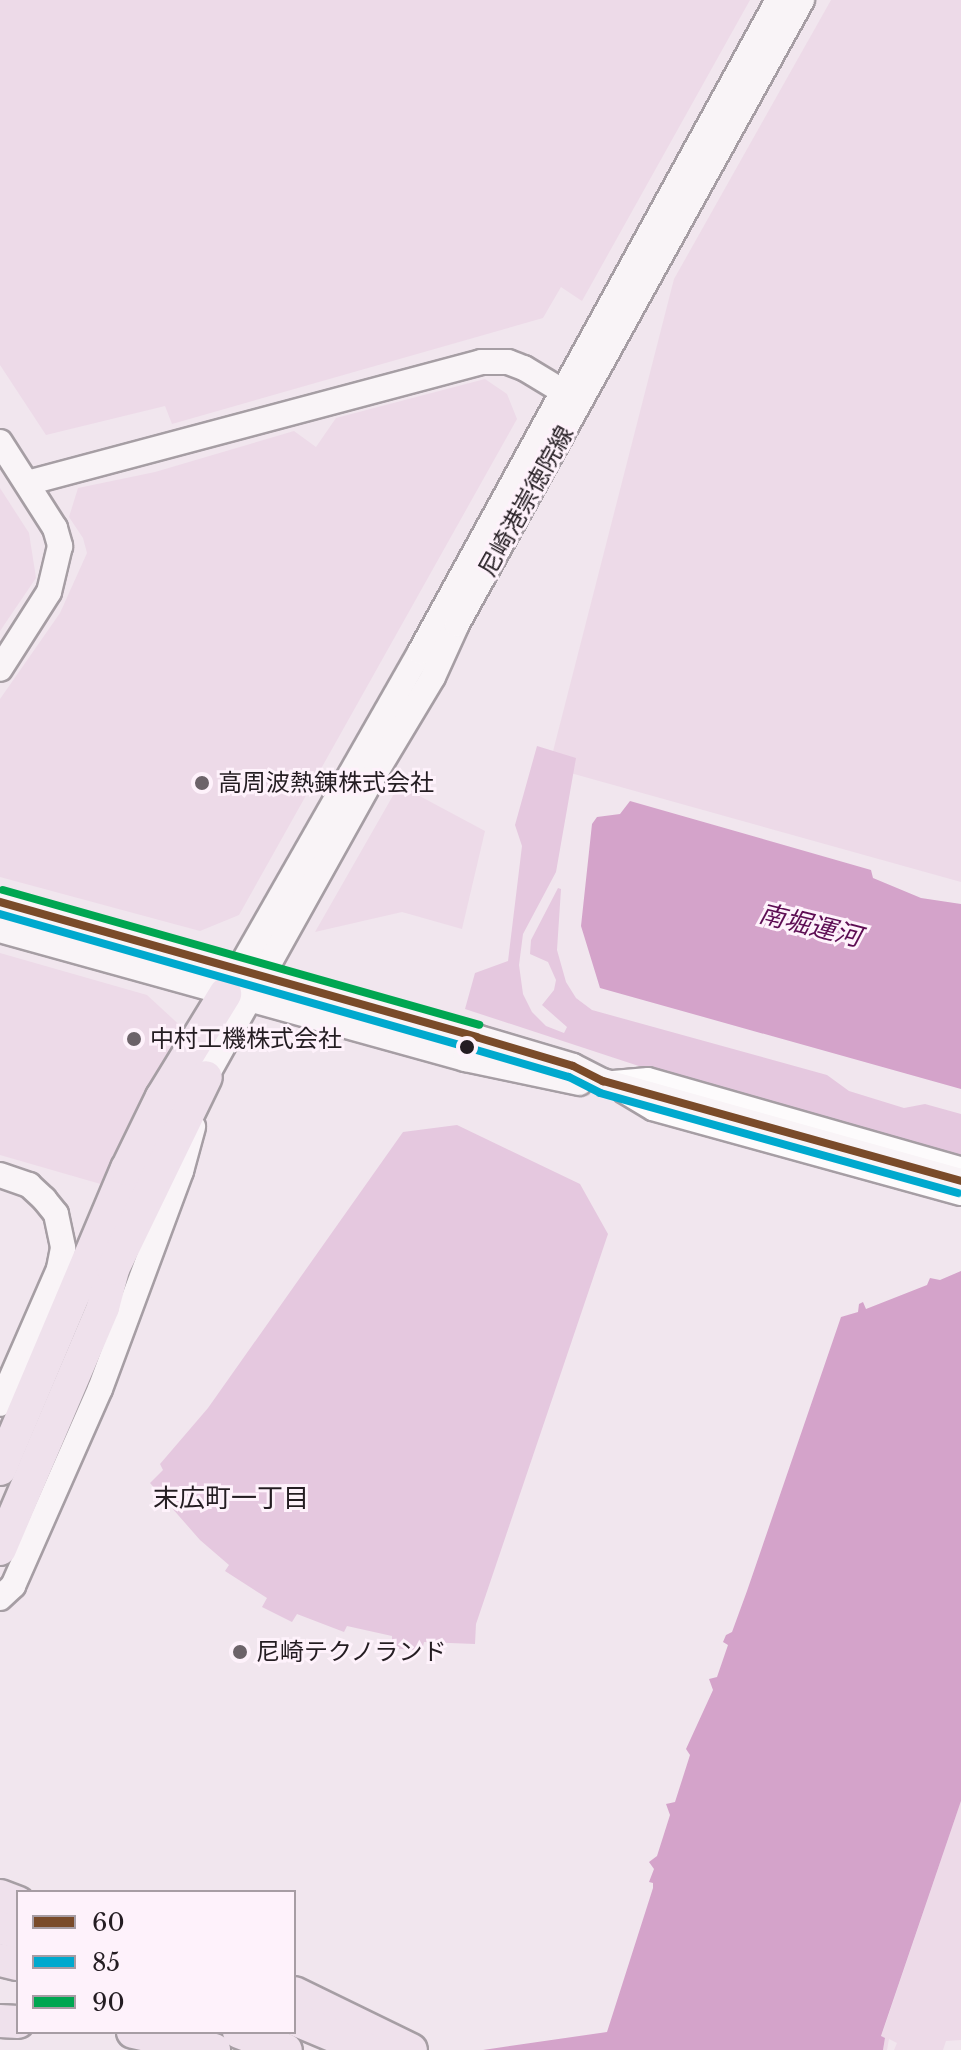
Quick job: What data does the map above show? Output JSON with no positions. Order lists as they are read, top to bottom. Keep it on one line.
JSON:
{"streets":{"street":["尼崎港崇徳院線"]},"districts":["末広町一丁目"],"water":["南堀運河"],"places":["高周波熱錬株式会社","中村工機株式会社","尼崎テクノランド"],"lines":["transit line 90","transit line 60","transit line 85"],"legend":["60","85","90"]}
